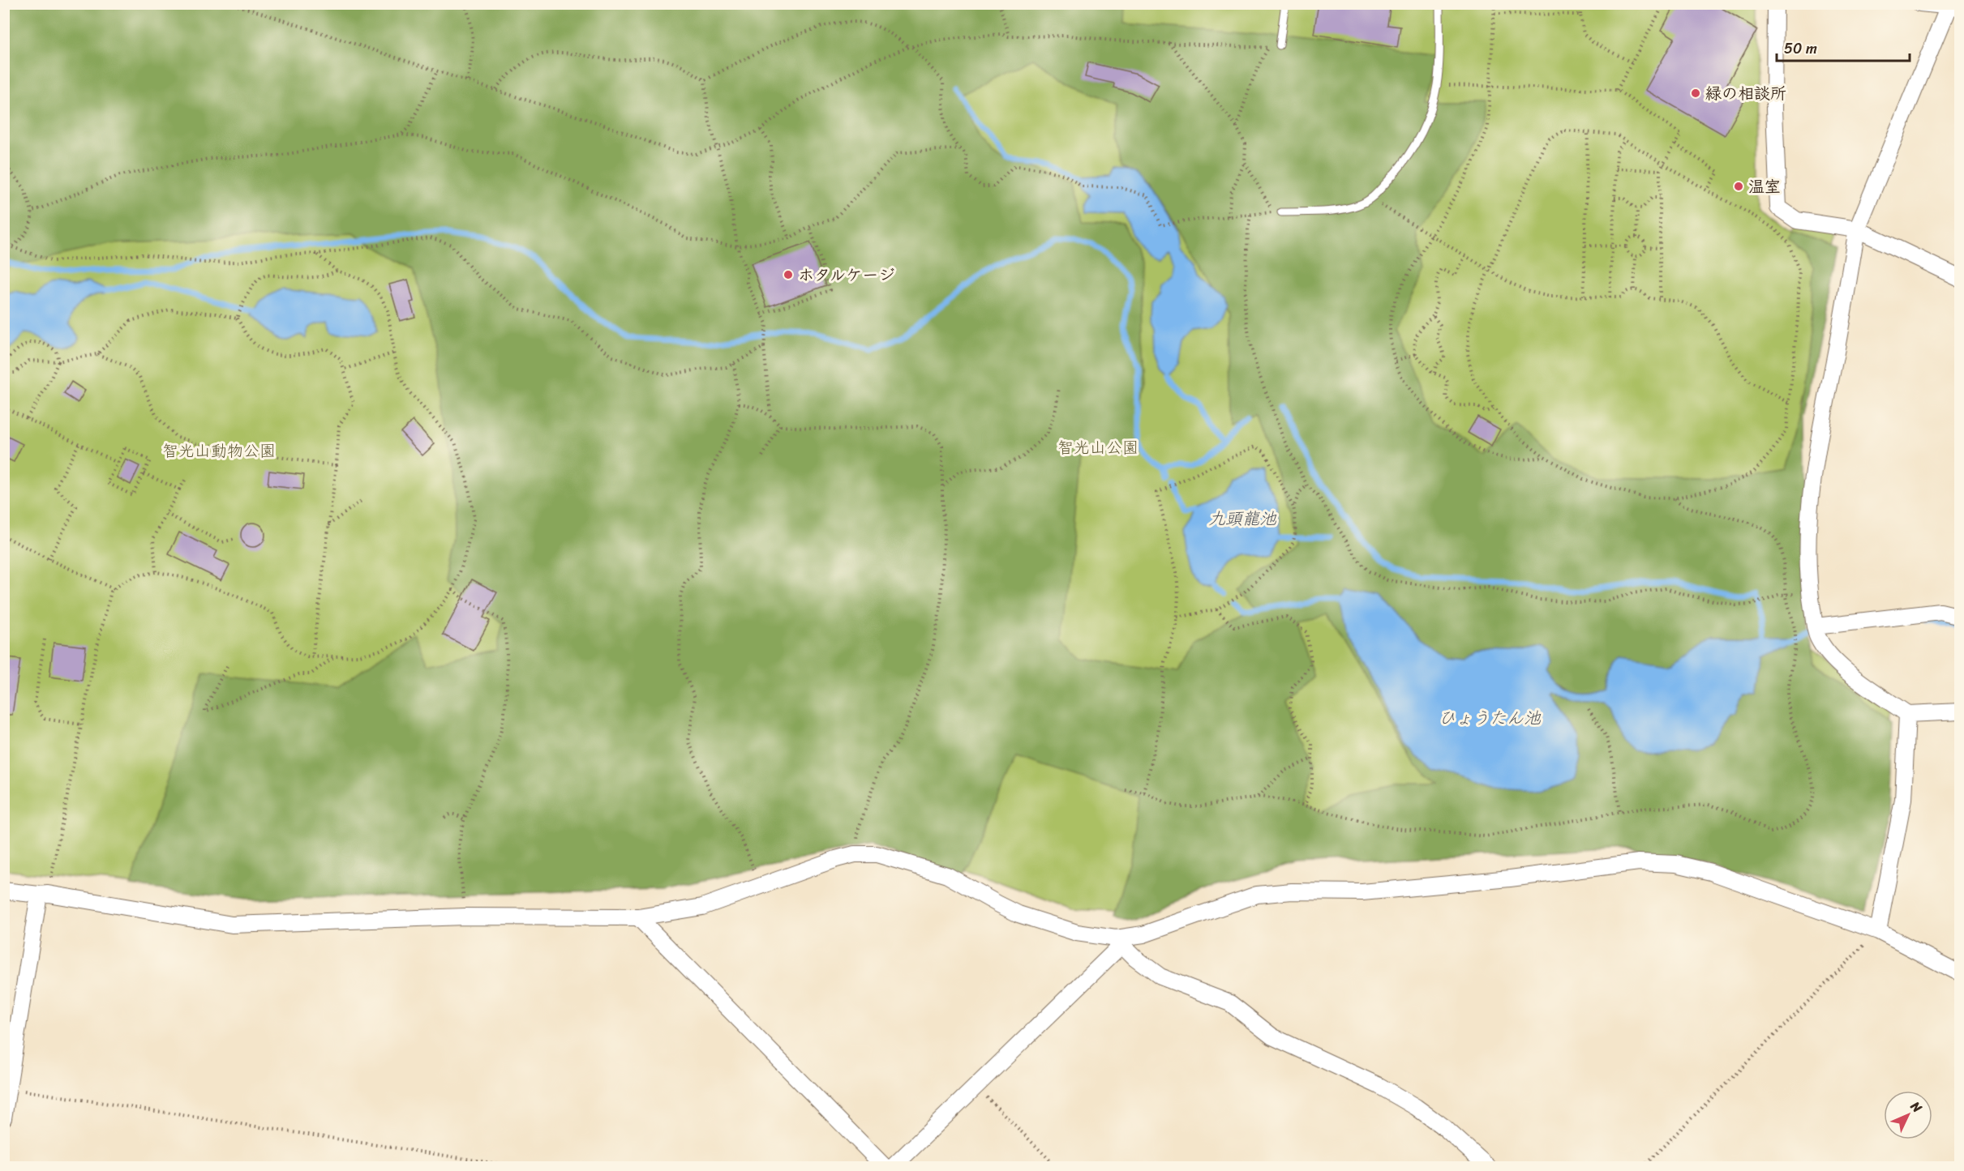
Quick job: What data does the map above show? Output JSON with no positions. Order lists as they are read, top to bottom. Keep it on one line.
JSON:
{"water":["九頭龍池","ひょうたん池"],"parks":["智光山公園","智光山動物公園"],"places":["緑の相談所","温室","ホタルケージ"],"scale_bar":"50 m","north":"top right"}
